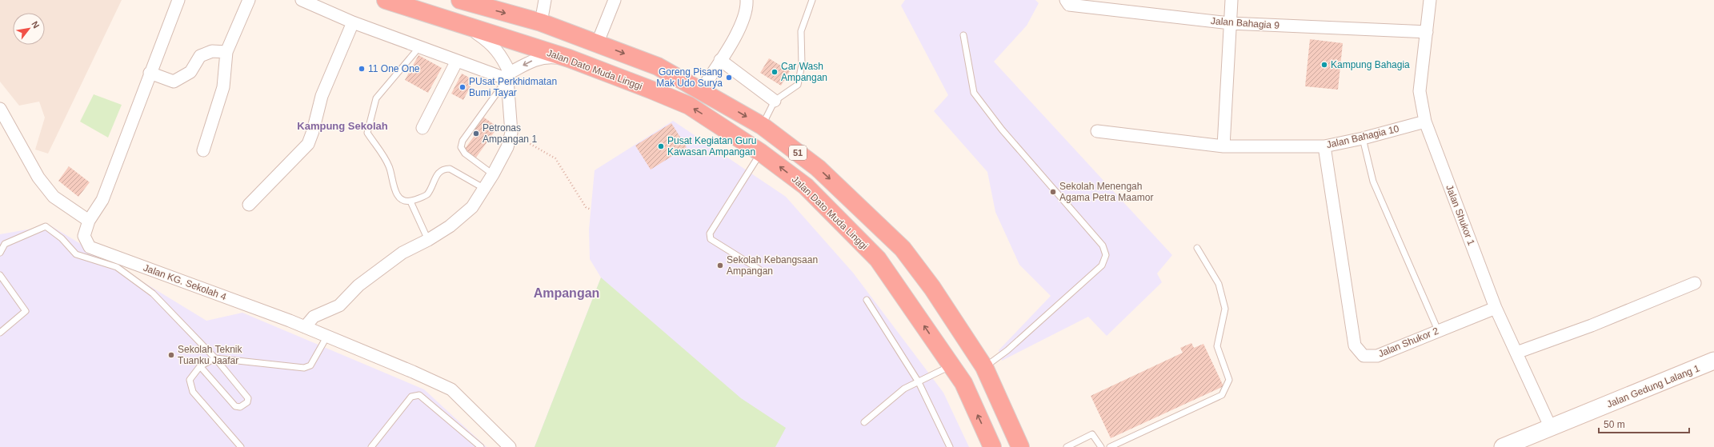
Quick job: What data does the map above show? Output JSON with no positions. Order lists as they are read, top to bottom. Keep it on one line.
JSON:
{"streets":{"highway":["Jalan Dato Muda Linggi","51"],"street":["Jalan Bahagia 9","Jalan Bahagia 10","Jalan Shukor 1","Jalan KG. Sekolah 4","Jalan Shukor 2","Jalan Gedung Lalang 1"]},"crossings":[["Jalan Bahagia 9","Jalan Shukor 1"],["Jalan Bahagia 10","Jalan Shukor 1"],["Jalan Bahagia 10","Jalan Shukor 2"],["Jalan Shukor 1","Jalan Shukor 2"]],"districts":["Kampung Sekolah","Ampangan"],"places":["Kampung Bahagia","11 One One","Car Wash Ampangan","Goreng Pisang Mak Udo Surya","PUsat Perkhidmatan Bumi Tayar","Petronas Ampangan 1","Pusat Kegiatan Guru Kawasan Ampangan","Sekolah Menengah Agama Petra Maamor","Sekolah Kebangsaan Ampangan","Sekolah Teknik Tuanku Jaafar"],"scale_bar":"50 m","north":"top right"}
